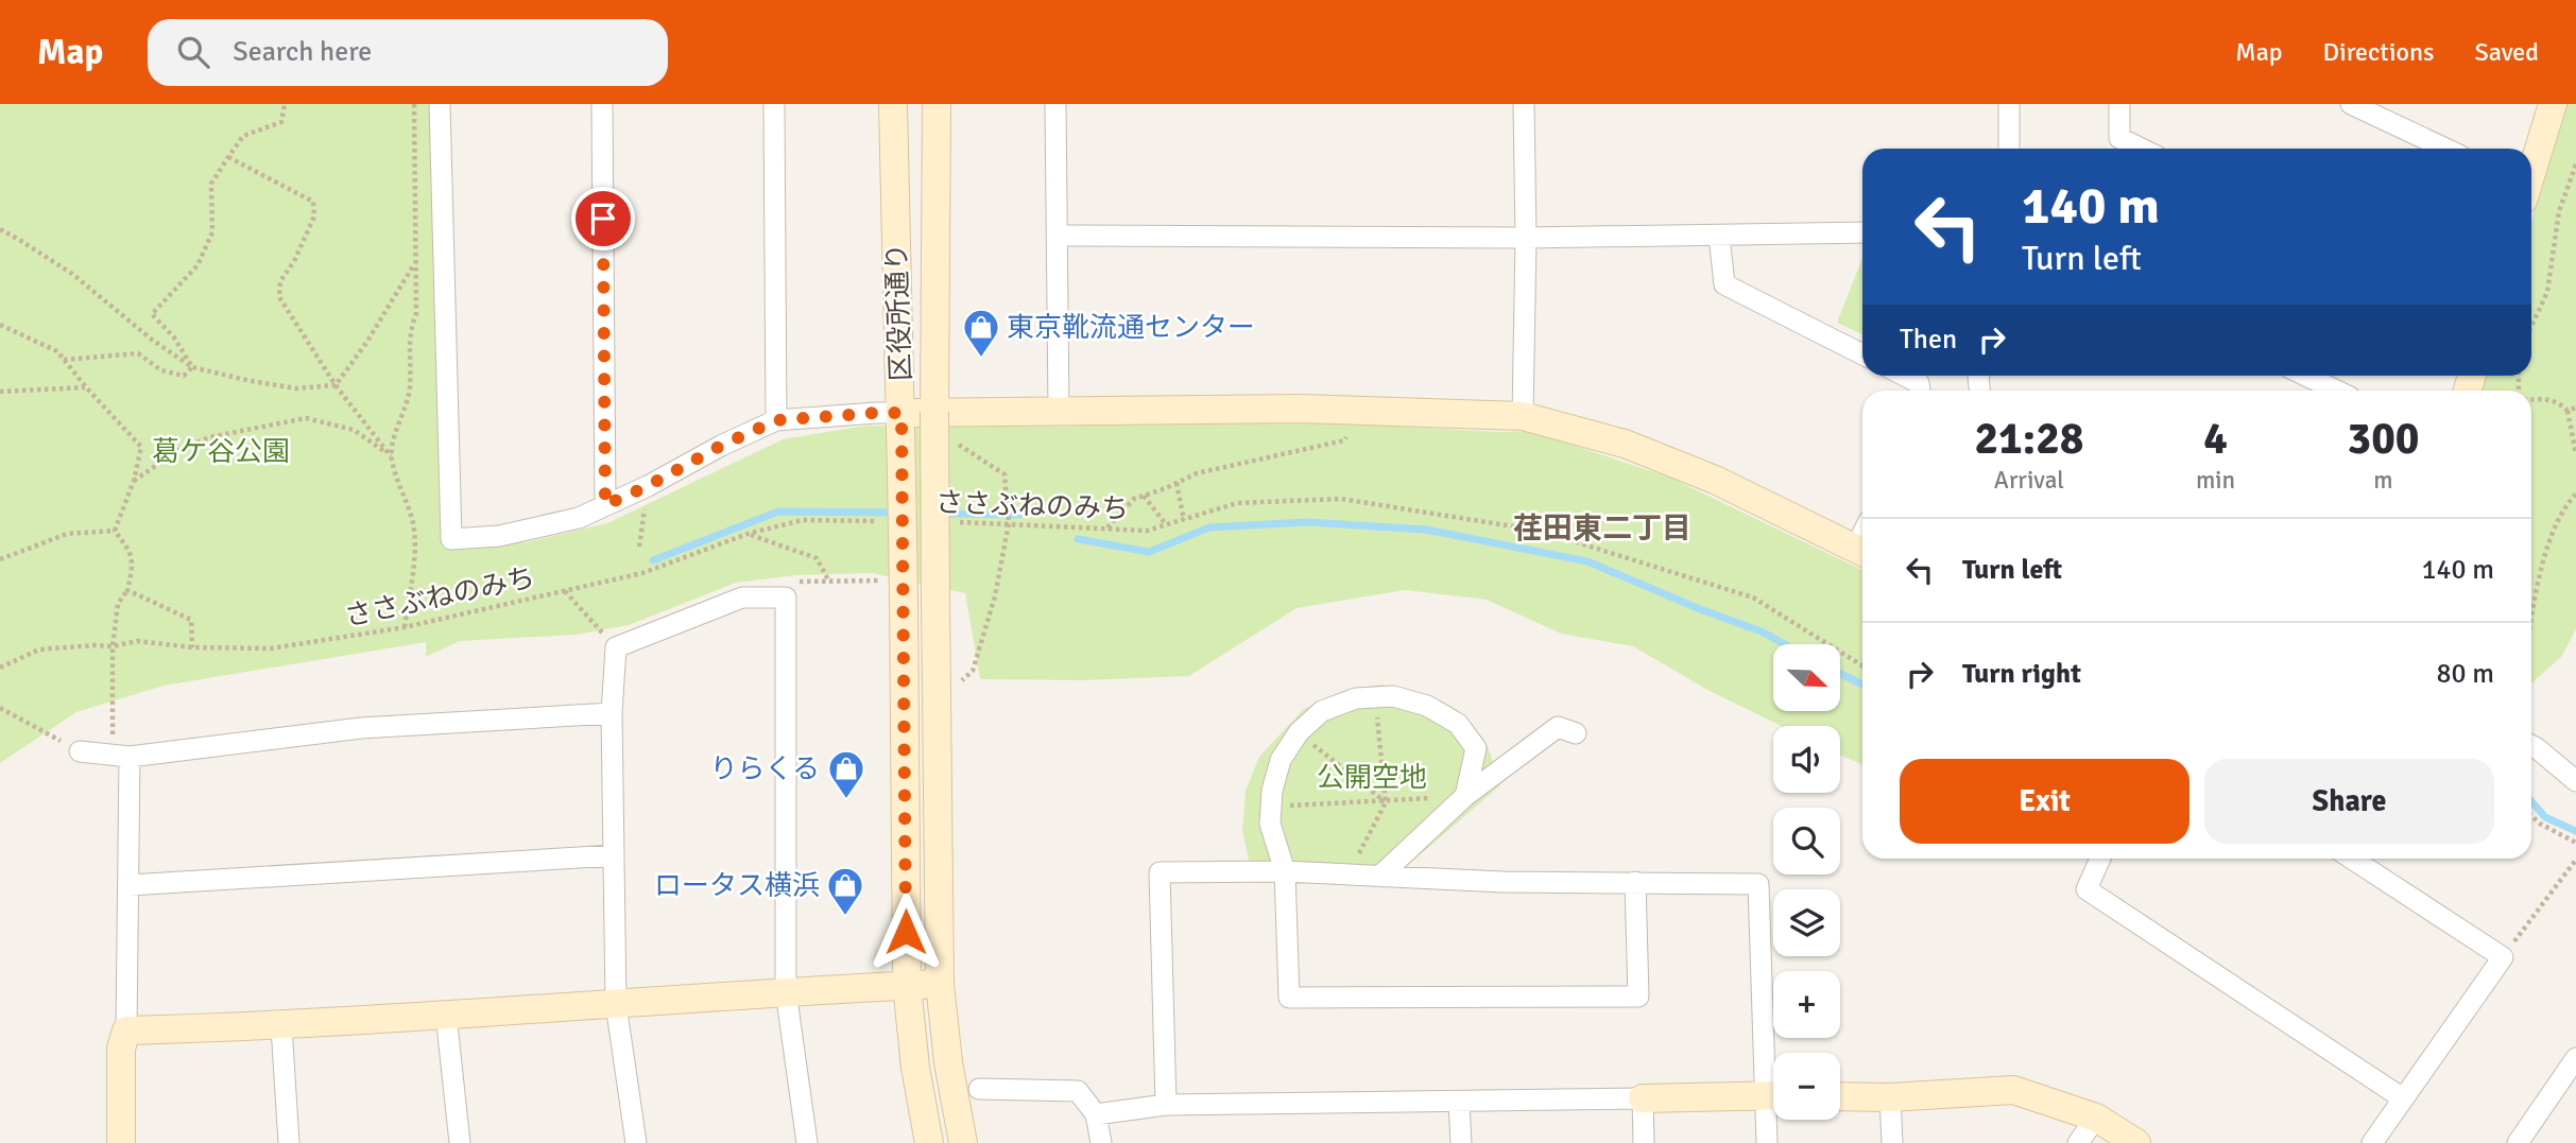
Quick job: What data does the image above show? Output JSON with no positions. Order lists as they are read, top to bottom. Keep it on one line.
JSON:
{"streets":{"street":["区役所通り"],"path":["ささぶねのみち"]},"districts":["荏田東二丁目"],"parks":["葛ケ谷公園","公開空地"],"places":{"shop":["東京靴流通センター","りらくる","ロータス横浜"]},"north":"bottom right","page":{"header":"Map","search":"Search here","nav":["Map","Directions","Saved"],"turn":["140 m","Turn left"],"then":"Then","eta":["21:28","Arrival","4","min","300","m"],"list":[{"name":"Turn left","value":"140 m"},{"name":"Turn right","value":"80 m"}],"map_buttons":["+","−"],"buttons":["Exit","Share"]}}
